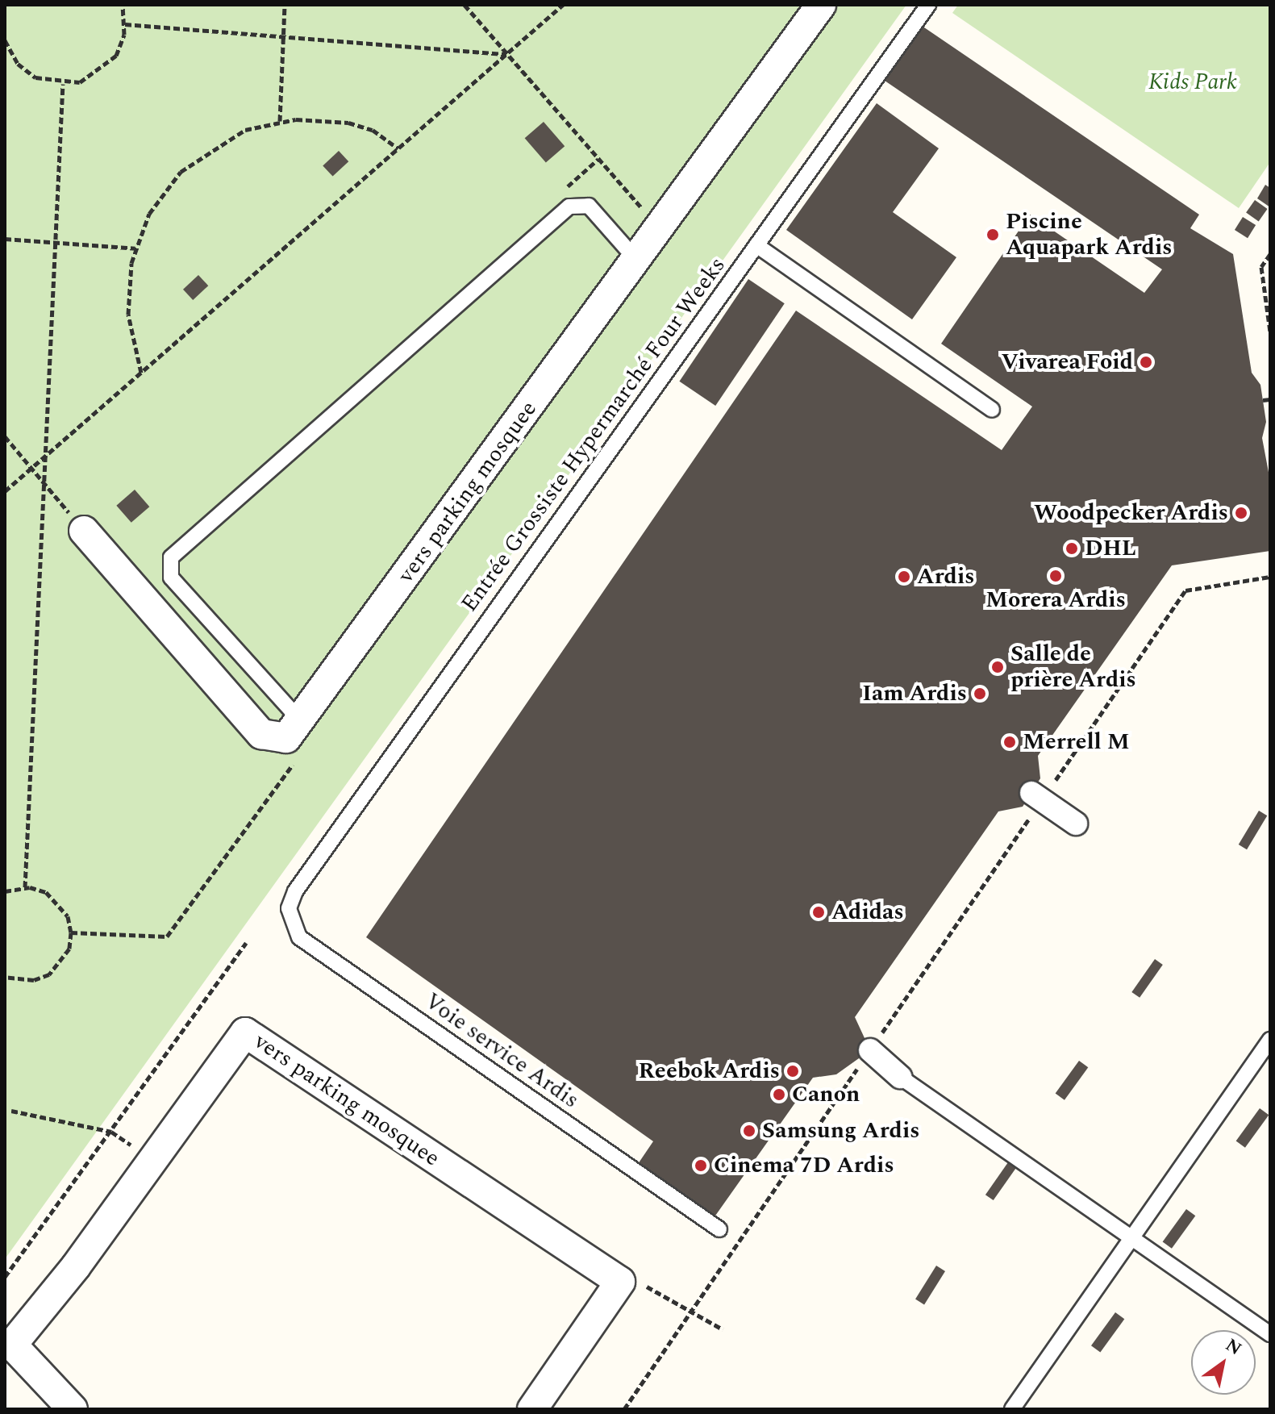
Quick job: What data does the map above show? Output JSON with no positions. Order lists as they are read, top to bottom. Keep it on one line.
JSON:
{"streets":{"street":["vers parking mosquee"],"lane":["Entrée Grossiste Hypermarché Four Weeks","Voie service Ardis"]},"crossings":[["Entrée Grossiste Hypermarché Four Weeks","Voie service Ardis"]],"parks":["Kids Park"],"places":["Piscine Aquapark Ardis","Vivarea Foid","Woodpecker Ardis","DHL","Morera Ardis","Ardis","Salle de prière Ardis","Iam Ardis","Merrell M","Adidas","Reebok Ardis","Canon","Samsung Ardis","Cinema 7D Ardis"],"north":"top right"}
